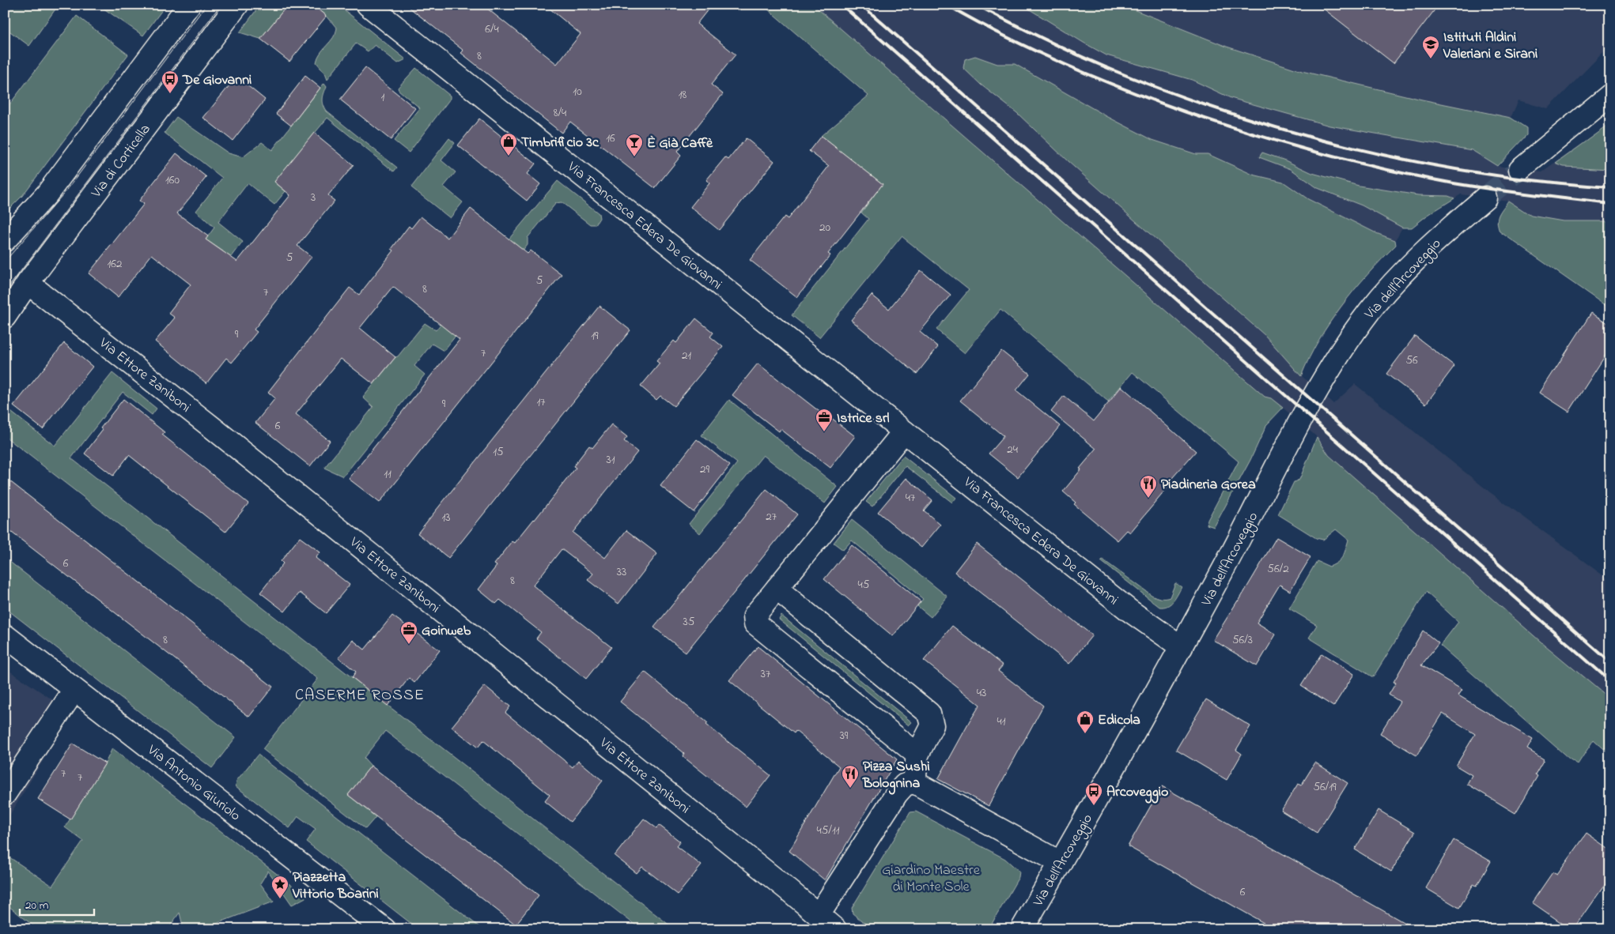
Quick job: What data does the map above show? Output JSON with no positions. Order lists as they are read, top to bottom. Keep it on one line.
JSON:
{"streets":{"street":["Via di Corticella","Via Francesca Edera De Giovanni","Via dell'Arcoveggio","Via Ettore Zaniboni","Via Antonio Giuriolo"]},"crossings":[["Via di Corticella","Via Ettore Zaniboni"],["Via Francesca Edera De Giovanni","Via dell'Arcoveggio"]],"districts":["CASERME ROSSE"],"parks":["Giardino Maestre di Monte Sole"],"places":{"school or university":["Istituti Aldini Valeriani e Sirani"],"bus stop":["De Giovanni","Arcoveggio"],"shop":["Timbrificio 3c","Edicola"],"bar":["È Già Caffè"],"office":["Istrice srl","Goinweb"],"restaurant":["Piadineria Gorea","Pizza Sushi Bolognina"],"place":["Piazzetta Vittorio Boarini"]},"house_numbers":["6/4","8","10","18","1","8/4","16","160","3","20","5","162","5","8","7","9","19","7","21","56","17","9","6","24","15","31","29","11","47","27","13","6","56/2","33","8","45","35","8","56/3","37","43","41","39","7","7","56/19","45/11","6"],"scale_bar":"20 m"}
